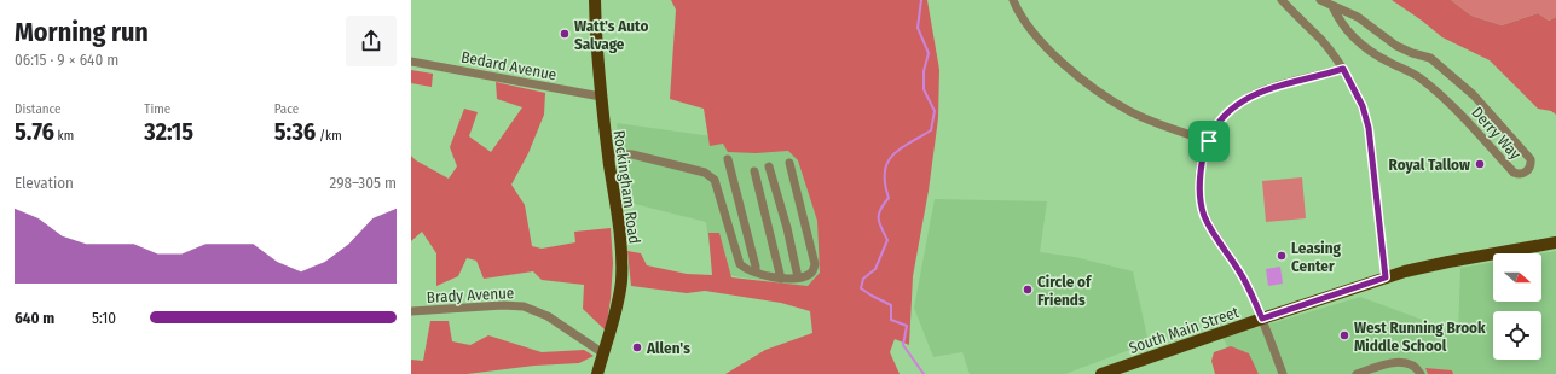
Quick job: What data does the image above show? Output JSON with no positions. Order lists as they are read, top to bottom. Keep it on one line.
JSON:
{"streets":{"main road":["Rockingham Road","South Main Street"],"street":["Bedard Avenue","Derry Way","Brady Avenue"]},"crossings":[["Bedard Avenue","Rockingham Road"],["Rockingham Road","Brady Avenue"]],"places":["Watt's Auto Salvage","Royal Tallow","Leasing Center","Circle of Friends","West Running Brook Middle School","Allen's"],"north":"right","page":{"heading":["Morning run","06:15 · 9 × 640 m"],"stats":[["Distance","5.76 km"],["Time","32:15"],["Pace","5:36 /km"]],"chart":["Elevation","298–305 m"],"list":[{"name":"640 m","note":"5:10"}]}}
